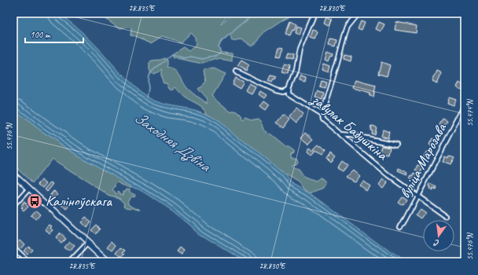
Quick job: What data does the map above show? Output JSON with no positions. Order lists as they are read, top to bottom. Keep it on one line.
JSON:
{"streets":{"street":["завулак Бабушкіна","вуліца Марозава"]},"crossings":[["завулак Бабушкіна","вуліца Марозава"]],"water":["Заходняя Дзвіна"],"places":{"bus stop":["Каліноўскага"]},"scale_bar":"100 m","north":"bottom","coordinates":["28.835°E","28.830°E","55.474°N","55.476°N"]}
